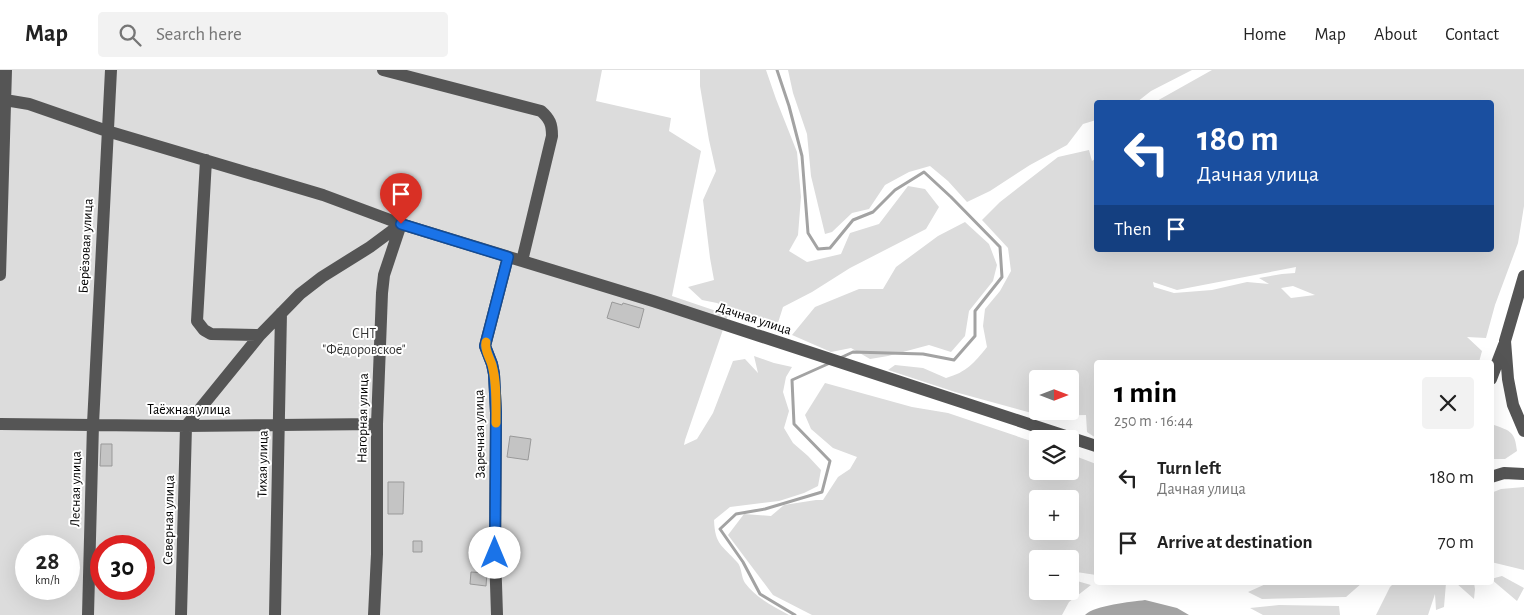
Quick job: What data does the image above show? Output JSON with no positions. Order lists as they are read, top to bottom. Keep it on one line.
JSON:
{"streets":{"street":["Берёзовая улица","Дачная улица","Таёжная улица","Нагорная улица","Заречная улица","Тихая улица","Лесная улица","Северная улица"]},"crossings":[["Берёзовая улица","Дачная улица"],["Берёзовая улица","Таёжная улица"],["Берёзовая улица","Лесная улица"],["Дачная улица","Нагорная улица"],["Дачная улица","Заречная улица"],["Таёжная улица","Нагорная улица"],["Таёжная улица","Тихая улица"],["Таёжная улица","Лесная улица"],["Таёжная улица","Северная улица"]],"parks":["СНТ \"Фёдоровское\""],"north":"right","page":{"header":"Map","search":"Search here","nav":["Home","Map","About","Contact"],"turn":["180 m","Дачная улица"],"then":"Then","heading":["1 min","250 m · 16:44"],"map_buttons":["+","−"],"list":[{"name":"Turn left","note":"Дачная улица","value":"180 m"},{"name":"Arrive at destination","value":"70 m"}],"speed":"28 km/h","limit":"30"}}
